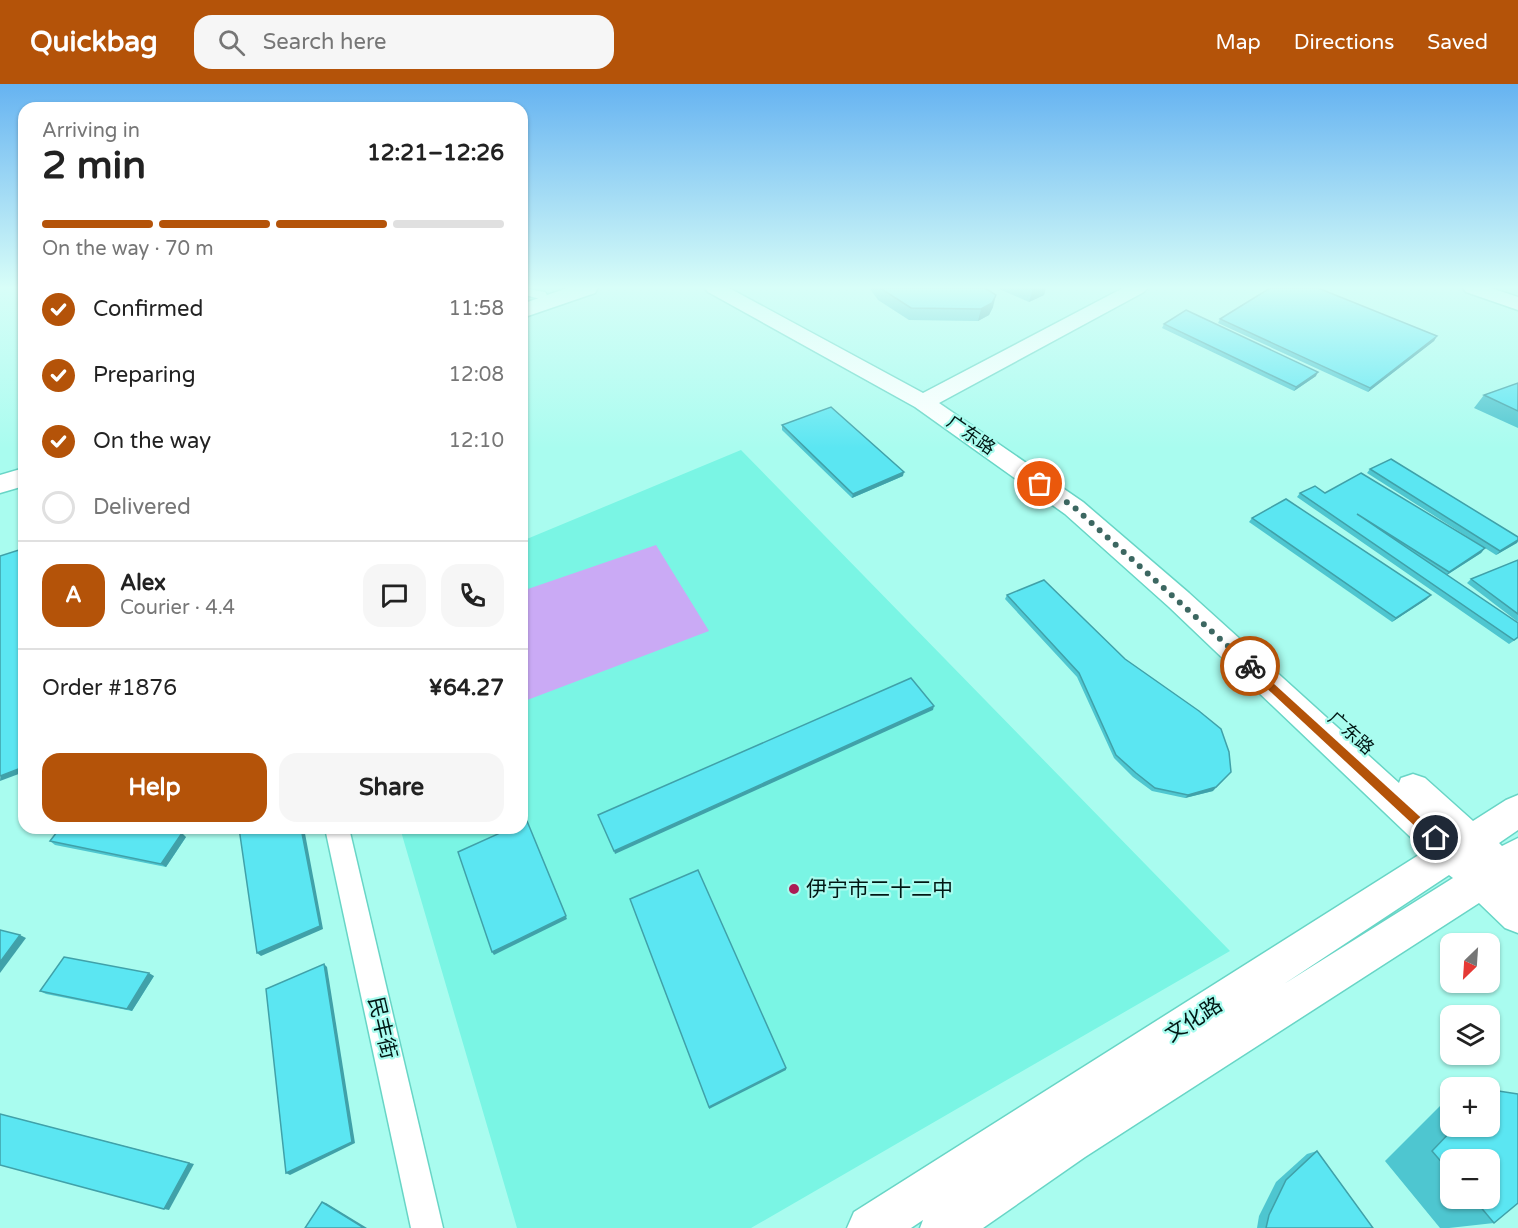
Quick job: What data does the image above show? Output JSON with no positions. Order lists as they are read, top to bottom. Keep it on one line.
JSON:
{"streets":{"street":["广东路","文化路","民丰街"]},"crossings":[["广东路","文化路"]],"places":["伊宁市二十二中"],"north":"bottom left","page":{"header":"Quickbag","search":"Search here","nav":["Map","Directions","Saved"],"heading":["2 min","Arriving in","12:21–12:26"],"panel":["Alex","Courier · 4.4","Order #1876","¥64.27"],"bar":"On the way · 70 m","list":[["Confirmed","11:58"],["Preparing","12:08"],["On the way","12:10"],"Delivered"],"round":"A","buttons":["Help","Share"],"map_buttons":["+","−"]}}
